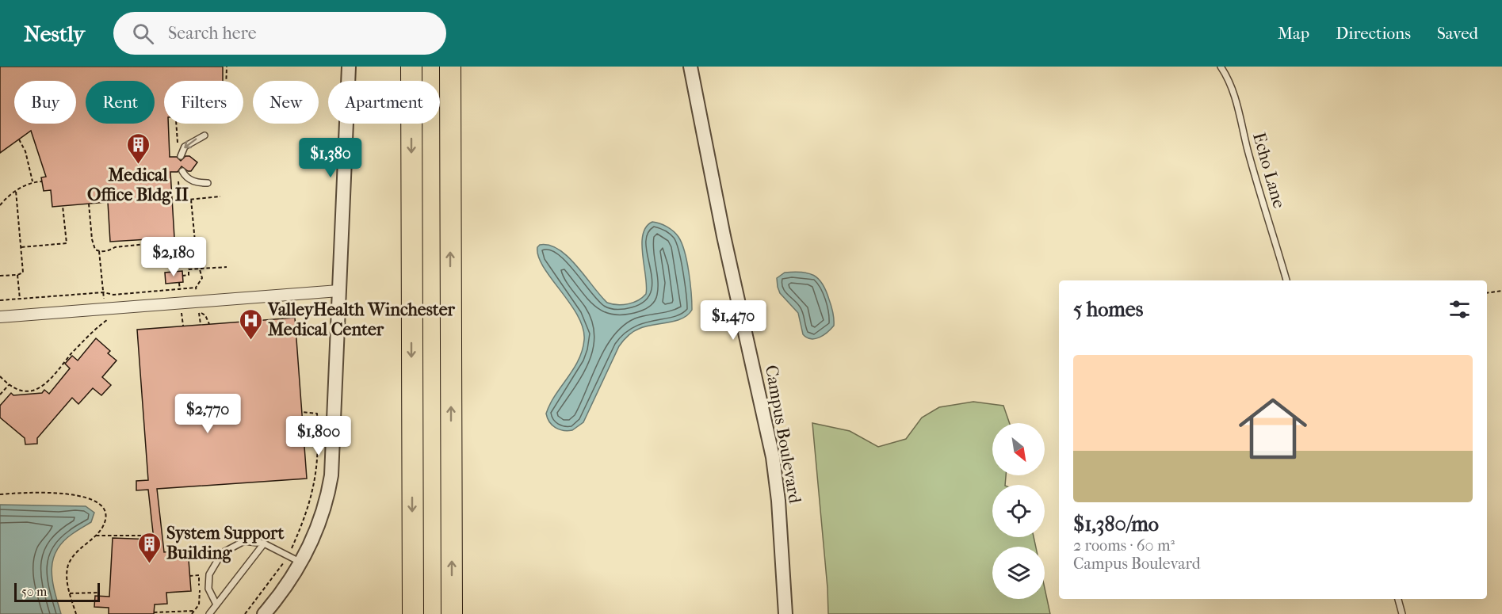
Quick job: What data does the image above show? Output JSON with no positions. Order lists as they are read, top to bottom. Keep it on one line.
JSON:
{"streets":{"street":["Campus Boulevard"],"lane":["Echo Lane"]},"places":{"building":["Medical Office Bldg II","System Support Building"],"hospital":["ValleyHealth Winchester Medical Center"]},"scale_bar":"50 m","north":"bottom right","page":{"header":"Nestly","search":"Search here","nav":["Map","Directions","Saved"],"chip":["Buy","Rent","Filters","New","Apartment"],"price":["$1,380","$2,180","$1,470","$2,770","$1,800"],"heading":"5 homes","list":[{"name":"$1,380/mo","note":"2 rooms · 60 m² · Campus Boulevard"}],"scale":"50 m"}}
